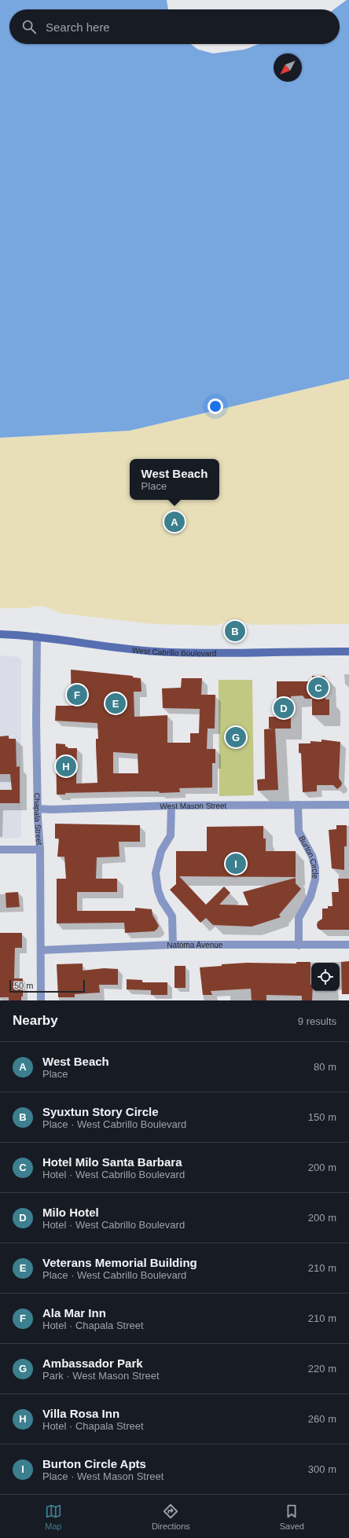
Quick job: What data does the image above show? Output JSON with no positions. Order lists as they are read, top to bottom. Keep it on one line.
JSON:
{"streets":{"main road":["West Cabrillo Boulevard"],"street":["West Mason Street","Chapala Street","Burton Circle","Natoma Avenue"]},"crossings":[["West Cabrillo Boulevard","Chapala Street"],["West Mason Street","Chapala Street"],["West Mason Street","Burton Circle"],["Chapala Street","Natoma Avenue"],["Burton Circle","Natoma Avenue"]],"scale_bar":"50 m","north":"bottom left","page":{"search":"Search here","popup":["West Beach","Place"],"pins":["A","B","C","F","E","D","G","H","I"],"scale":"50 m","heading":["Nearby","9 results"],"list":[{"mark":"A","name":"West Beach","note":"Place","value":"80 m"},{"mark":"B","name":"Syuxtun Story Circle","note":"Place · West Cabrillo Boulevard","value":"150 m"},{"mark":"C","name":"Hotel Milo Santa Barbara","note":"Hotel · West Cabrillo Boulevard","value":"200 m"},{"mark":"D","name":"Milo Hotel","note":"Hotel · West Cabrillo Boulevard","value":"200 m"},{"mark":"E","name":"Veterans Memorial Building","note":"Place · West Cabrillo Boulevard","value":"210 m"},{"mark":"F","name":"Ala Mar Inn","note":"Hotel · Chapala Street","value":"210 m"},{"mark":"G","name":"Ambassador Park","note":"Park · West Mason Street","value":"220 m"},{"mark":"H","name":"Villa Rosa Inn","note":"Hotel · Chapala Street","value":"260 m"},{"mark":"I","name":"Burton Circle Apts","note":"Place · West Mason Street","value":"300 m"}],"nav":["Map","Directions","Saved"]}}
